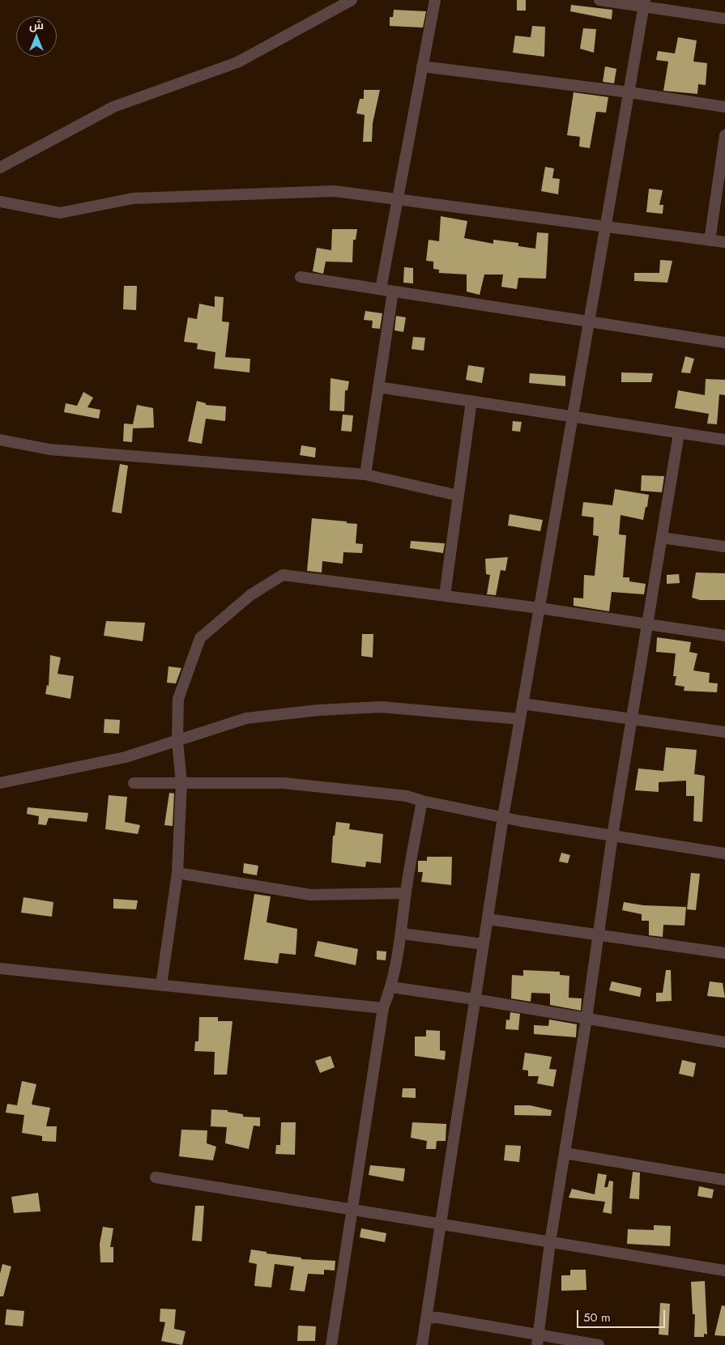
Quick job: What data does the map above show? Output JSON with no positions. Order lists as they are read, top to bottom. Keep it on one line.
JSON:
{"scale_bar":"50 m","north":"top"}
